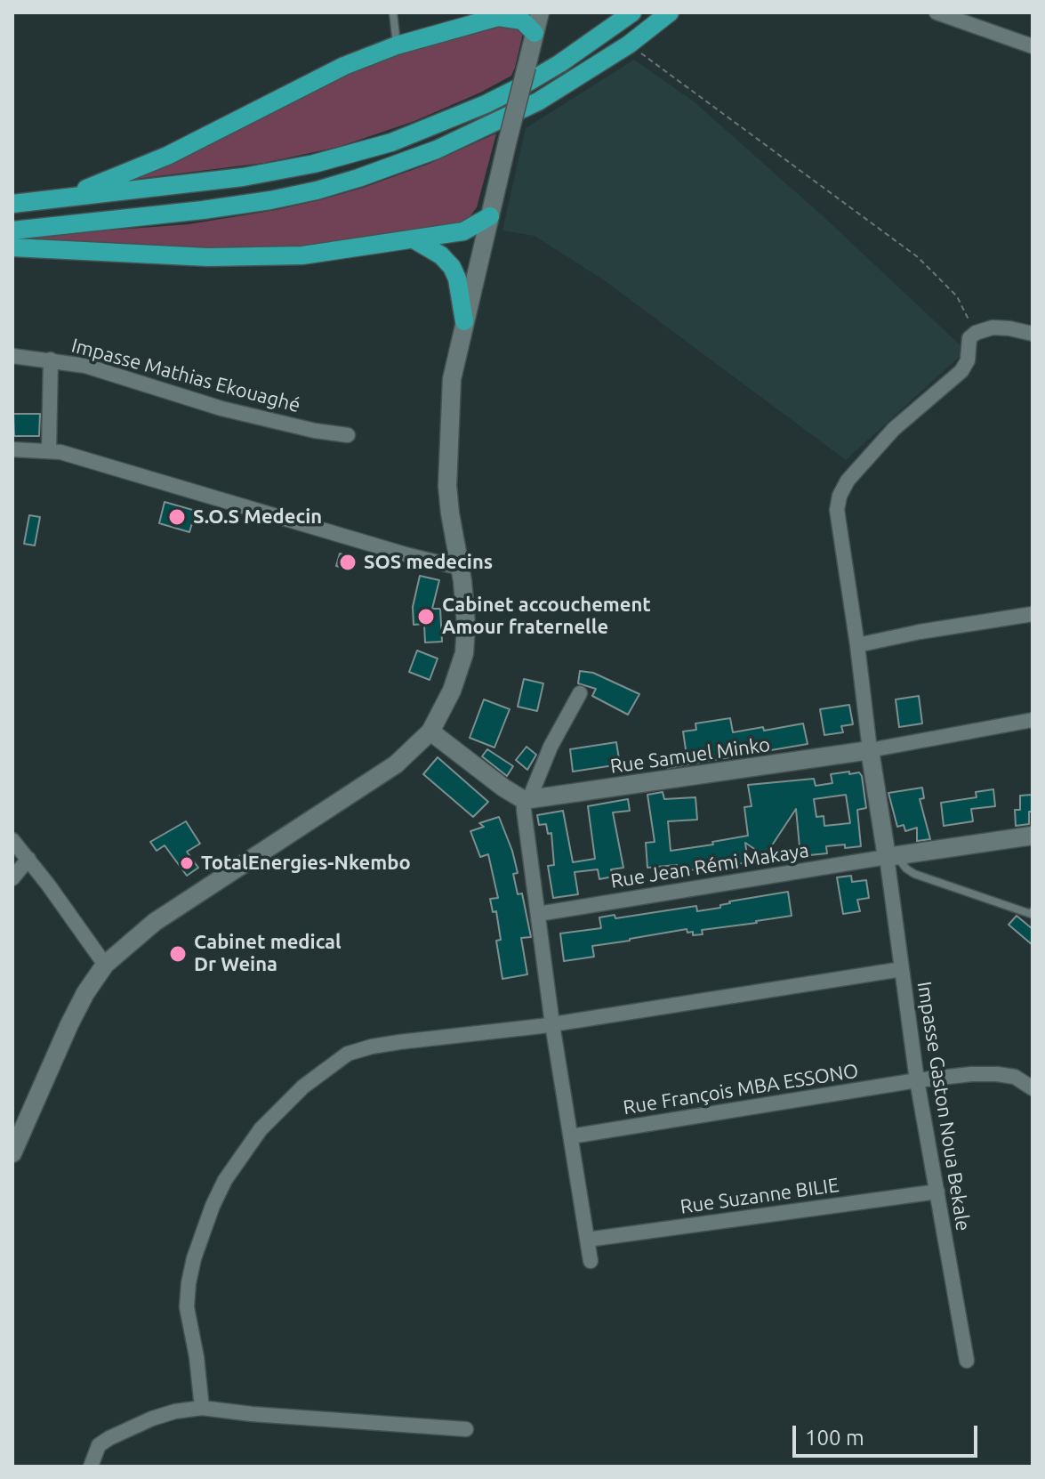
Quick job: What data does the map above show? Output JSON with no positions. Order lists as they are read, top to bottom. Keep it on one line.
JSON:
{"streets":{"main road":["Rue Samuel Minko"],"street":["Impasse Mathias Ekouaghé","Rue Jean Rémi Makaya","Rue François MBA ESSONO","Impasse Gaston Noua Bekale","Rue Suzanne BILIE"]},"crossings":[["Rue Jean Rémi Makaya","Impasse Gaston Noua Bekale"],["Rue François MBA ESSONO","Impasse Gaston Noua Bekale"],["Impasse Gaston Noua Bekale","Rue Suzanne BILIE"]],"places":["S.O.S Medecin","SOS medecins","Cabinet accouchement Amour fraternelle","TotalEnergies-Nkembo","Cabinet medical Dr Weina"],"scale_bar":"100 m"}
